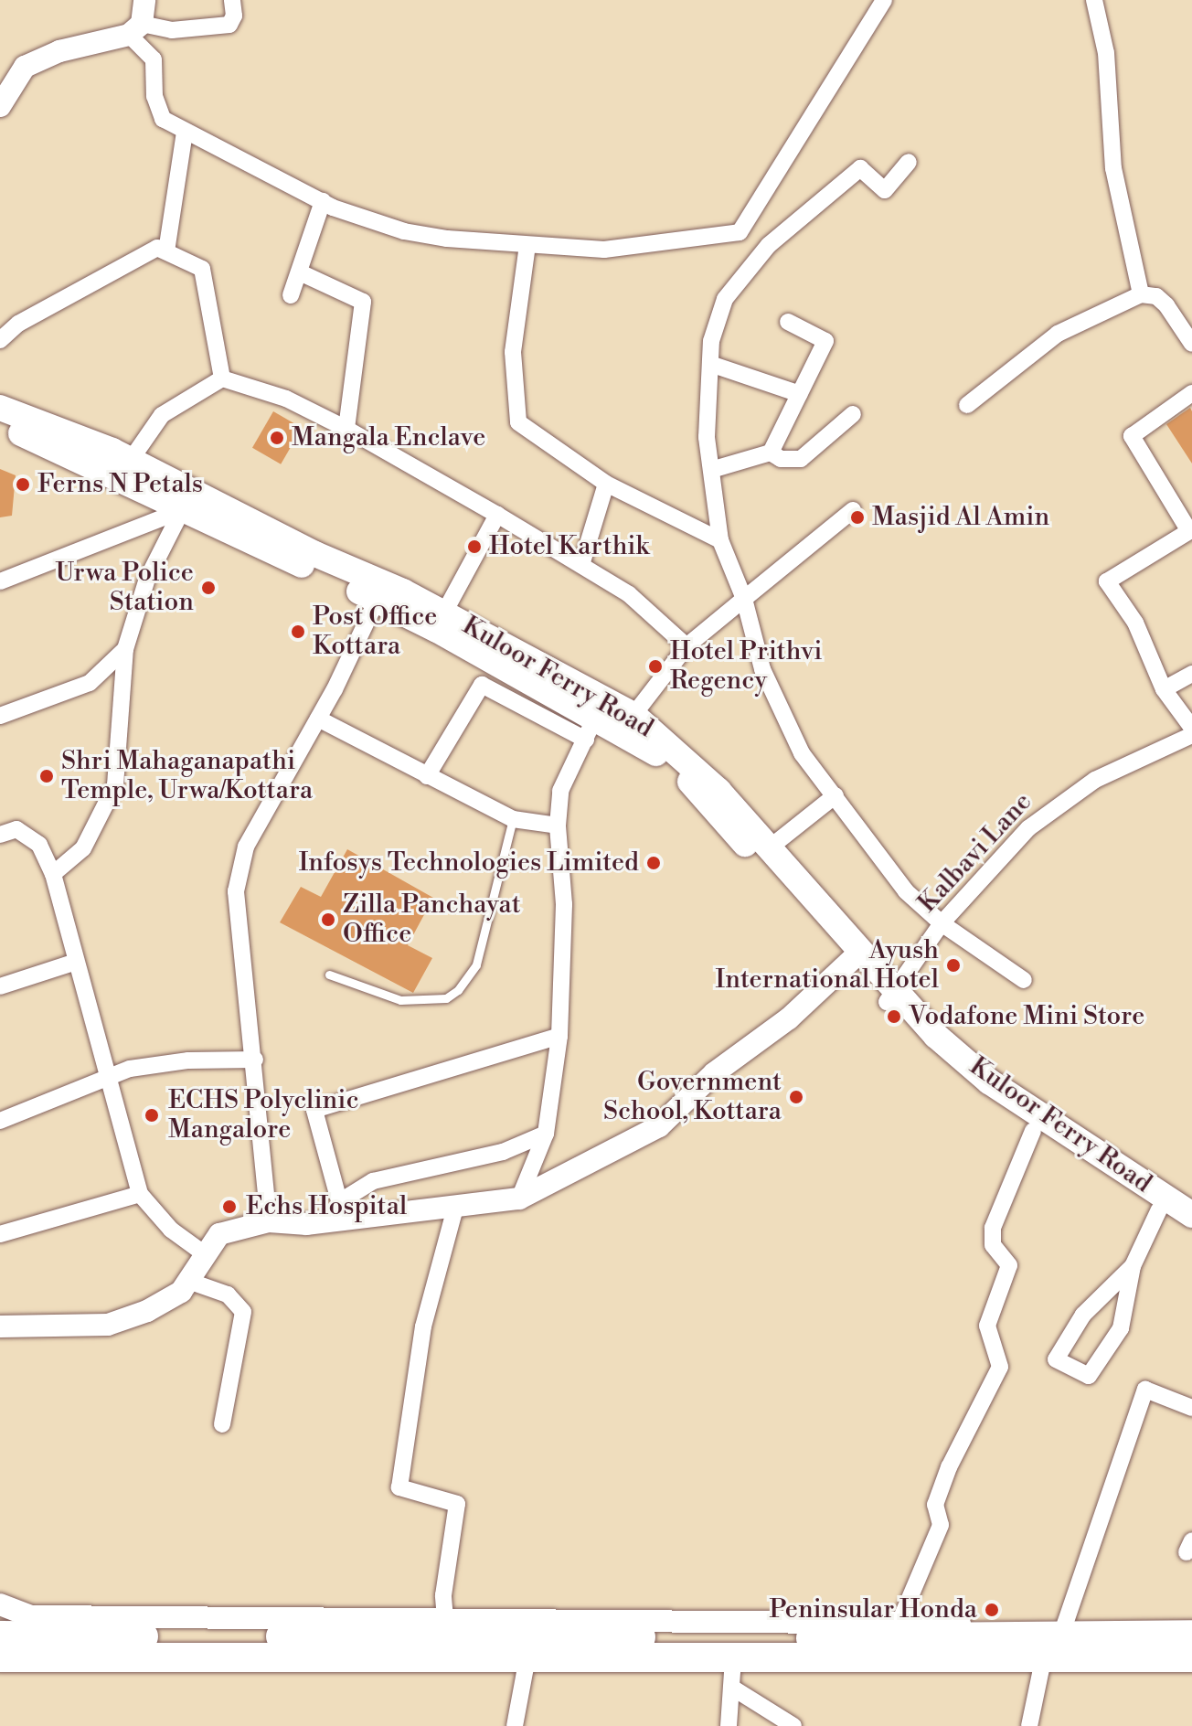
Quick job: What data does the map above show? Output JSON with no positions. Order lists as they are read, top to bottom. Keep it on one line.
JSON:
{"streets":{"main road":["Kuloor Ferry Road"],"street":["Kalbavi Lane"]},"crossings":[["Kuloor Ferry Road","Kalbavi Lane"]],"places":["Mangala Enclave","Ferns N Petals","Masjid Al Amin","Hotel Karthik","Urwa Police Station","Post Office Kottara","Hotel Prithvi Regency","Shri Mahaganapathi Temple, Urwa/Kottara","Infosys Technologies Limited","Zilla Panchayat Office","Ayush International Hotel","Vodafone Mini Store","Government School, Kottara","ECHS Polyclinic Mangalore","Echs Hospital","Peninsular Honda"]}
